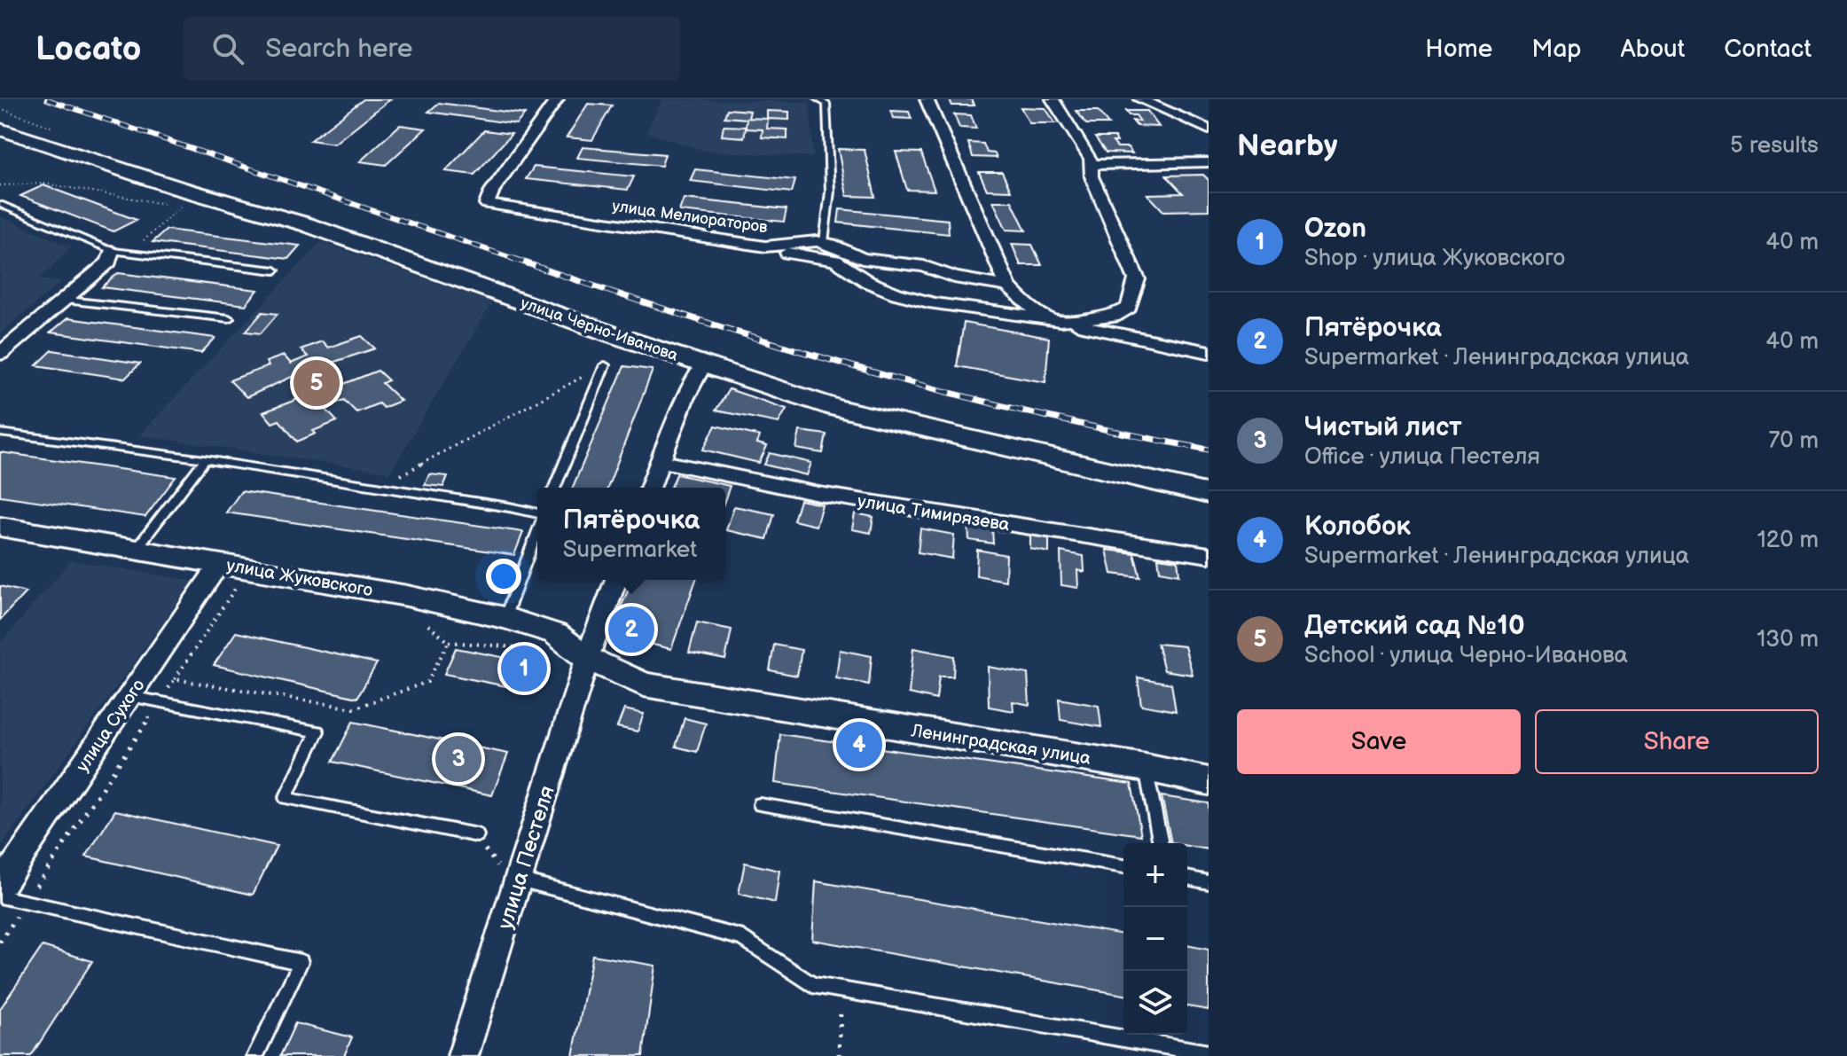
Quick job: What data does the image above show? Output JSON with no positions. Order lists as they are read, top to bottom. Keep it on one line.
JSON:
{"streets":{"main road":["улица Черно-Иванова"],"street":["улица Мелиораторов","улица Тимирязева","улица Жуковского","улица Сухого","Ленинградская улица","улица Пестеля"]},"crossings":[["улица Жуковского","улица Сухого"],["улица Жуковского","Ленинградская улица"],["улица Жуковского","улица Пестеля"],["Ленинградская улица","улица Пестеля"]],"page":{"header":"Locato","search":"Search here","nav":["Home","Map","About","Contact"],"heading":["Nearby","5 results"],"list":[{"mark":"1","name":"Ozon","note":"Shop · улица Жуковского","value":"40 m"},{"mark":"2","name":"Пятёрочка","note":"Supermarket · Ленинградская улица","value":"40 m"},{"mark":"3","name":"Чистый лист","note":"Office · улица Пестеля","value":"70 m"},{"mark":"4","name":"Колобок","note":"Supermarket · Ленинградская улица","value":"120 m"},{"mark":"5","name":"Детский сад №10","note":"School · улица Черно-Иванова","value":"130 m"}],"pins":["5","2","1","4","3"],"popup":["Пятёрочка","Supermarket"],"buttons":["Save","Share"],"map_buttons":["+","−"]}}
